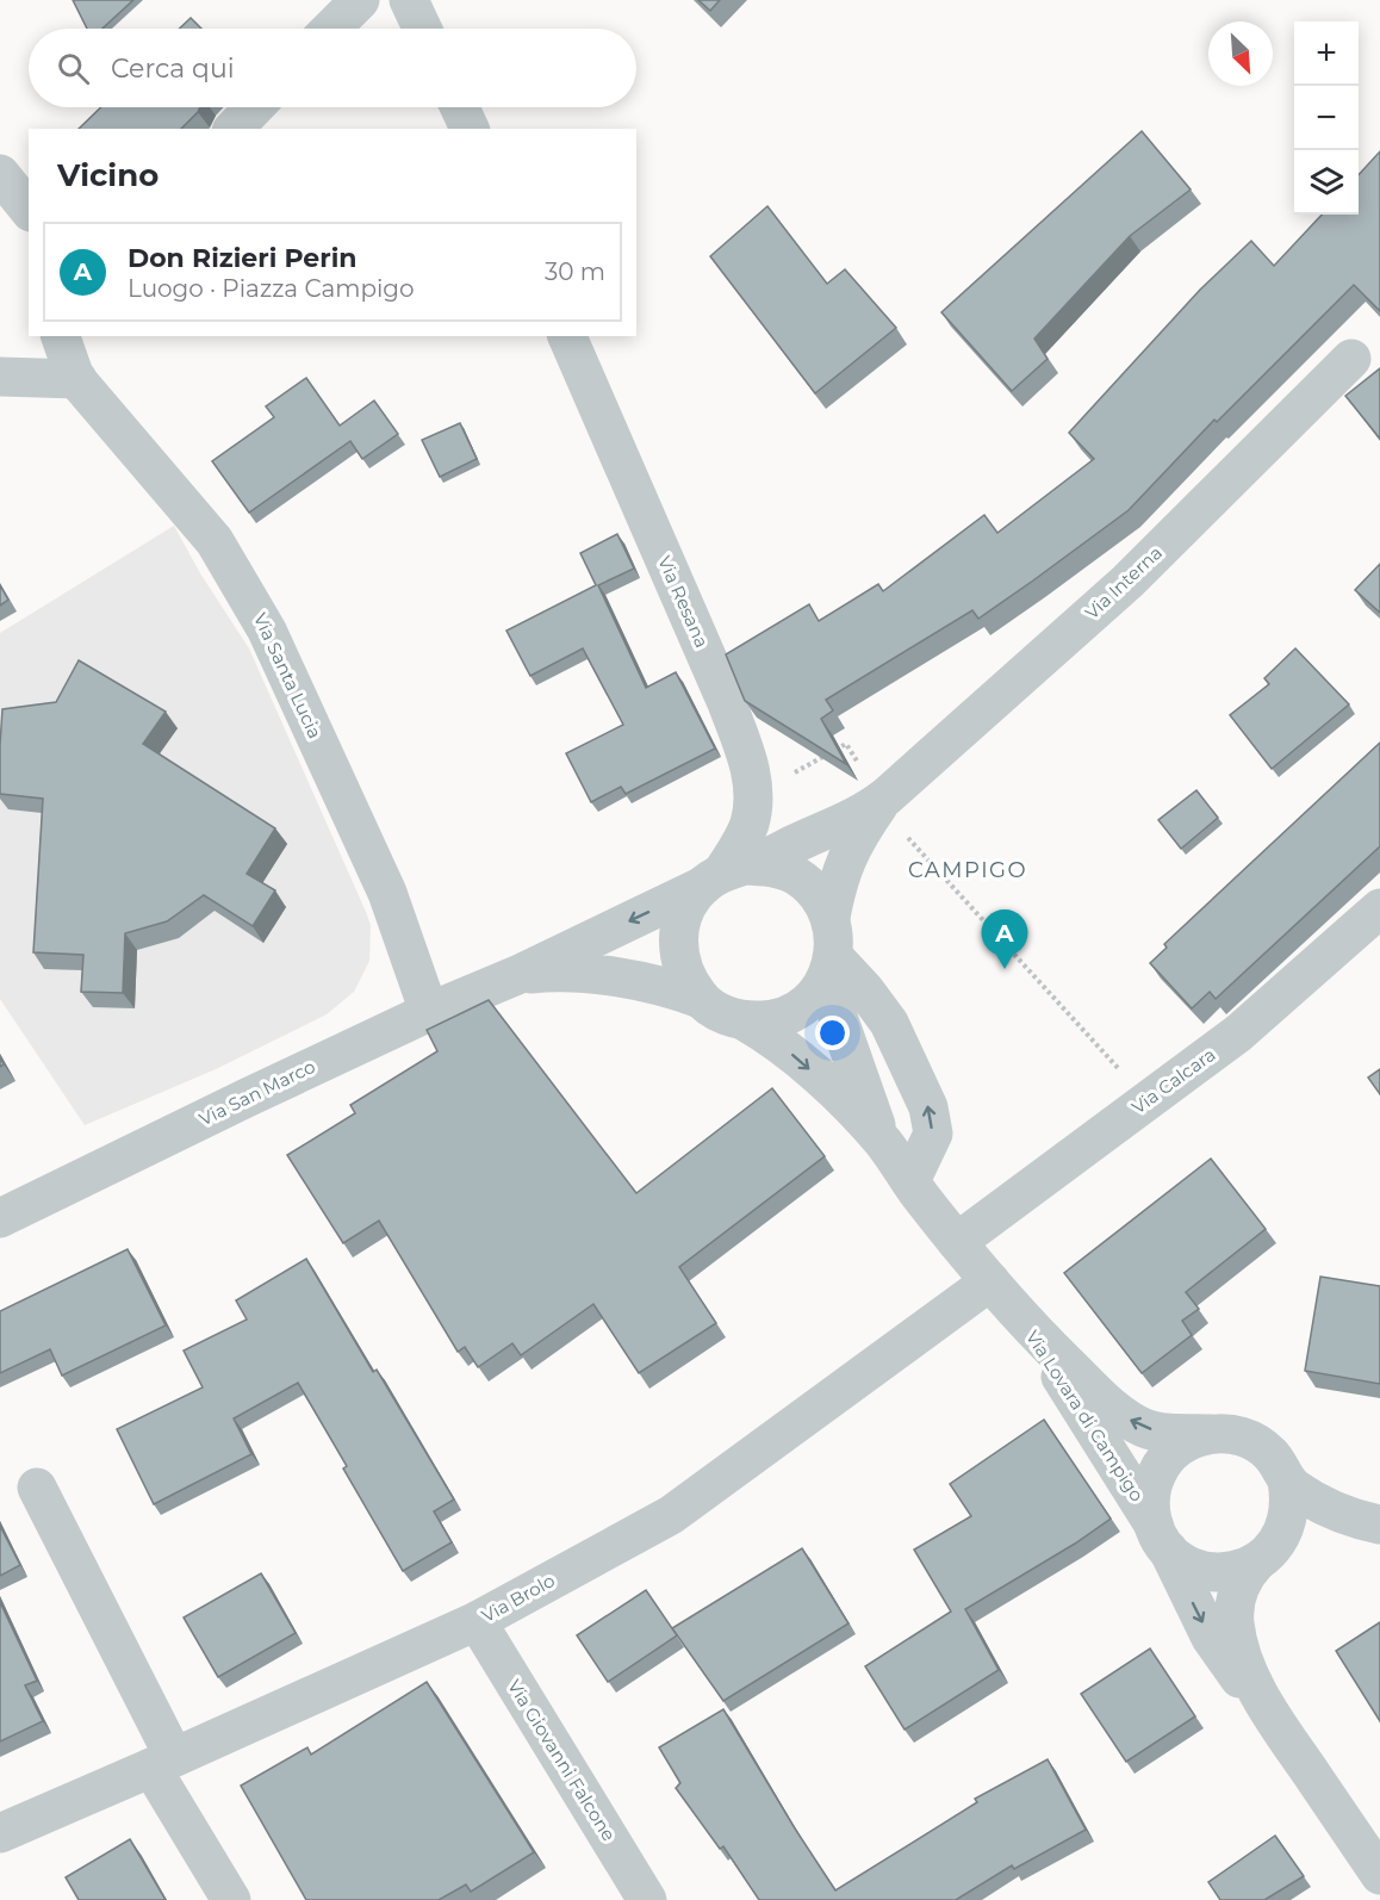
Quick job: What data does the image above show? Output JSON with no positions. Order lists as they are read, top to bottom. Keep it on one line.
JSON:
{"streets":{"street":["Via Interna","Via Resana","Via Santa Lucia","Via Calcara","Via San Marco","Via Lovara di Campigo","Via Brolo","Via Giovanni Falcone"]},"crossings":[["Via Interna","Via Resana"],["Via Interna","Via San Marco"],["Via Interna","Via Lovara di Campigo"],["Via Resana","Via San Marco"],["Via Resana","Via Lovara di Campigo"],["Via Santa Lucia","Via San Marco"],["Via Calcara","Via Lovara di Campigo"],["Via San Marco","Via Lovara di Campigo"],["Via Lovara di Campigo","Via Brolo"],["Via Brolo","Via Giovanni Falcone"]],"districts":["CAMPIGO"],"north":"bottom right","page":{"map_buttons":["+","−"],"search":"Cerca qui","heading":"Vicino","list":[{"mark":"A","name":"Don Rizieri Perin","note":"Luogo · Piazza Campigo","value":"30 m"}],"pins":"A"}}
